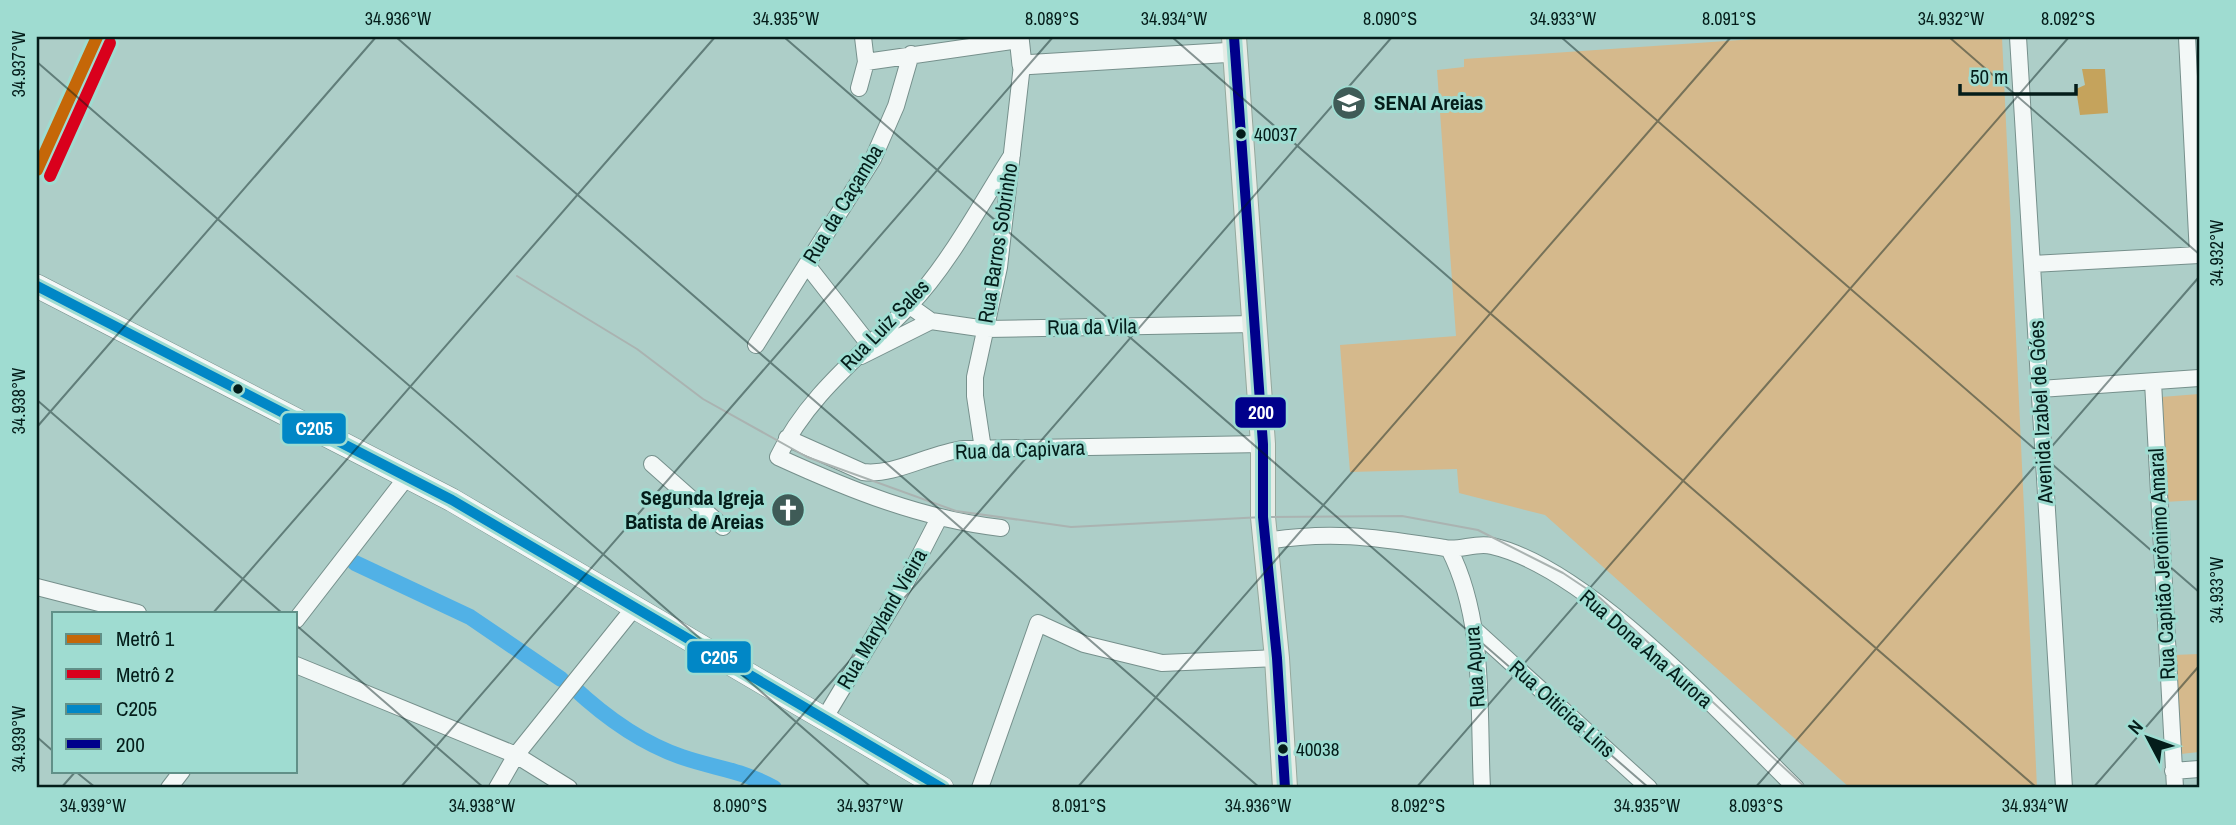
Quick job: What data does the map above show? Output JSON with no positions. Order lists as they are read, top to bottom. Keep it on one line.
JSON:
{"streets":{"street":["Rua da Caçamba","Rua Barros Sobrinho","Rua Luiz Sales","Rua da Vila","Avenida Izabel de Góes","Rua da Capivara","Rua Capitão Jerônimo Amaral","Rua Maryland Vieira","Rua Dona Ana Aurora","Rua Apura","Rua Oiticica Lins"]},"crossings":[["Rua Barros Sobrinho","Rua Luiz Sales"],["Rua Barros Sobrinho","Rua da Vila"],["Rua Barros Sobrinho","Rua da Capivara"],["Rua Luiz Sales","Rua da Vila"],["Rua Luiz Sales","Rua da Capivara"],["Rua Luiz Sales","Rua Maryland Vieira"],["Rua Dona Ana Aurora","Rua Apura"],["Rua Apura","Rua Oiticica Lins"]],"places":{"school or university":["SENAI Areias"],"other":["40037","40038"],"church":["Segunda Igreja Batista de Areias"]},"lines":["metro line 1","transit line 200","metro line 2","transit line C205"],"legend":["Metrô 1","Metrô 2","C205","200"],"scale_bar":"50 m","north":"top left","coordinates":["34.936°W","34.935°W","8.089°S","34.934°W","8.090°S","34.933°W","8.091°S","34.932°W","8.092°S","34.937°W","34.938°W","34.939°W","8.093°S"]}
